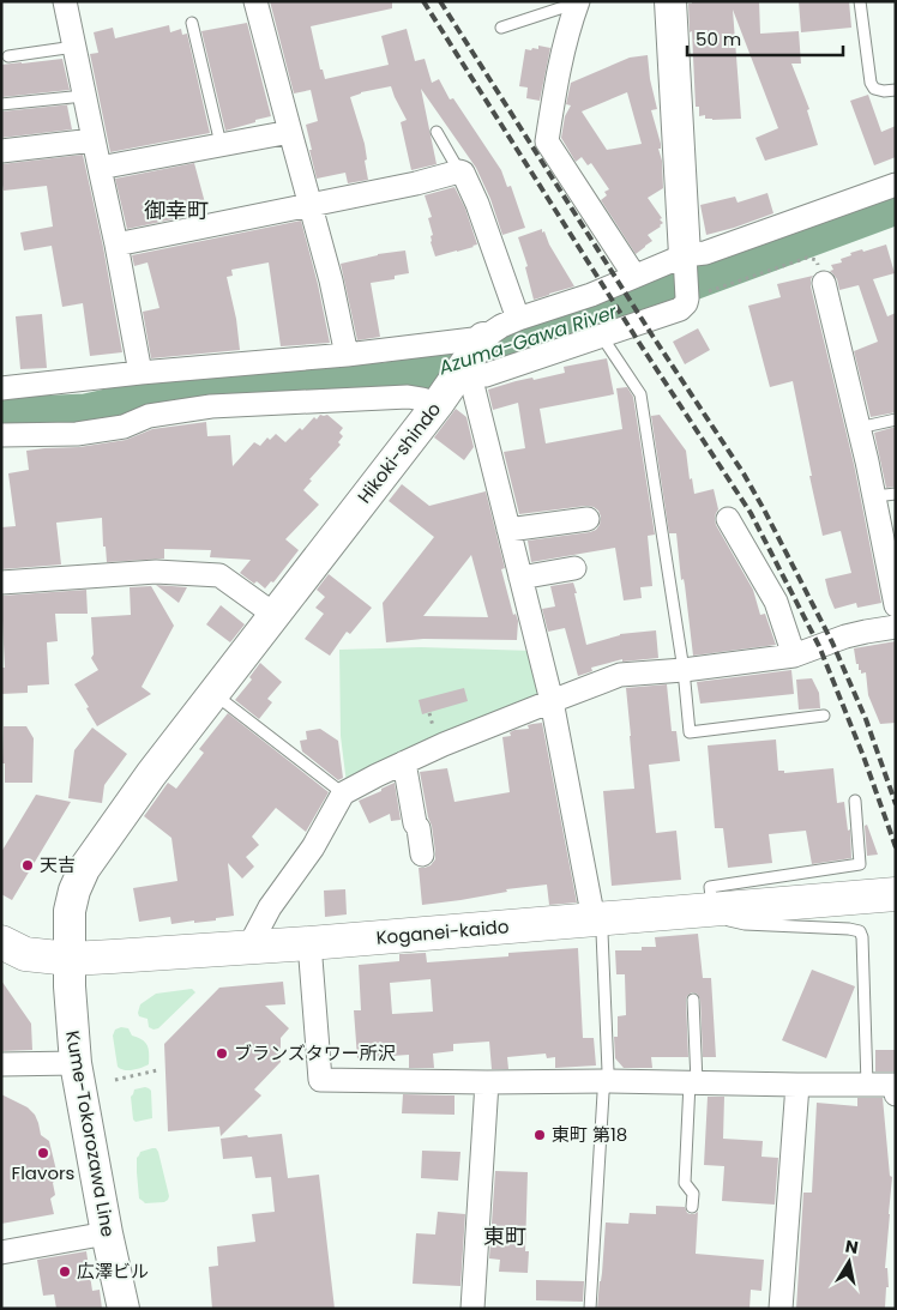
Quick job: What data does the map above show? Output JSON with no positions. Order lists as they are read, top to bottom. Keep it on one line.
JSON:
{"streets":{"main road":["Koganei-kaido"],"street":["Hikoki-shindo","Kume-Tokorozawa Line"]},"crossings":[["Hikoki-shindo","Koganei-kaido"],["Hikoki-shindo","Kume-Tokorozawa Line"],["Koganei-kaido","Kume-Tokorozawa Line"]],"districts":["御幸町","東町"],"water":["Azuma-Gawa River"],"places":["天吉","ブランズタワー所沢","東町 第18","Flavors","広澤ビル"],"scale_bar":"50 m","north":"top"}
